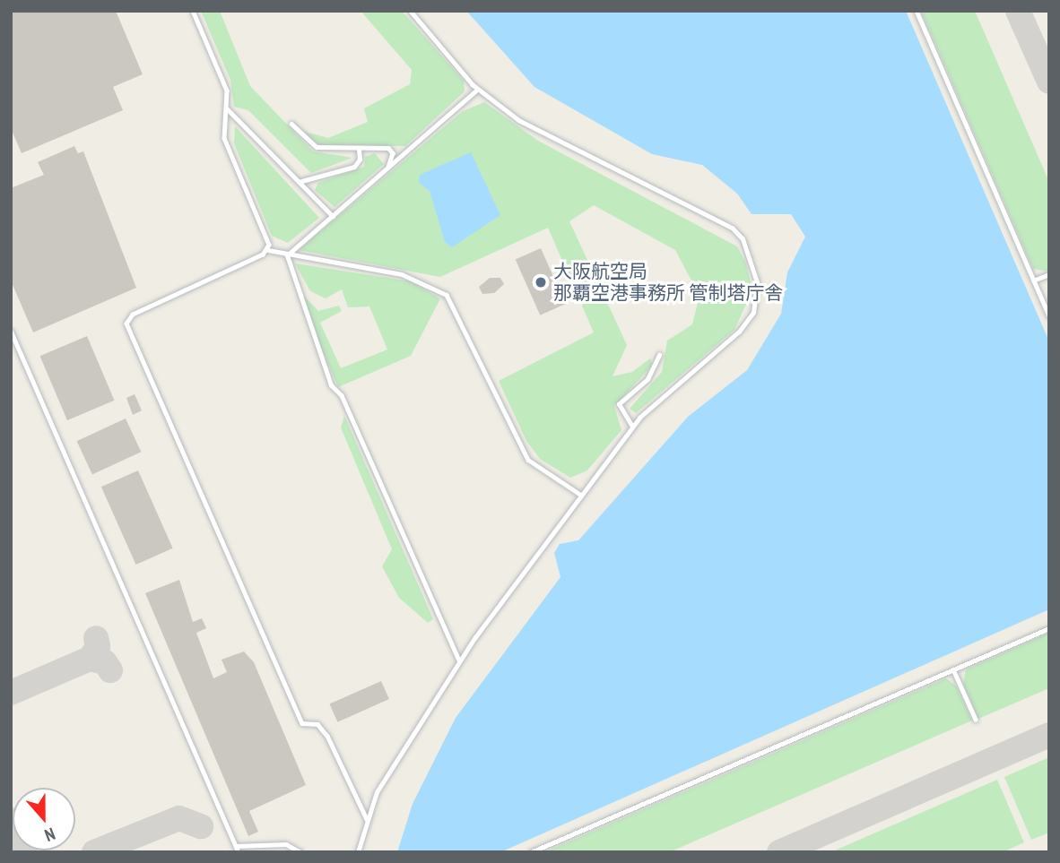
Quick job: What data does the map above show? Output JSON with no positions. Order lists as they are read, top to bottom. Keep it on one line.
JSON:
{"places":["大阪航空局 那覇空港事務所 管制塔庁舎"],"north":"bottom"}
